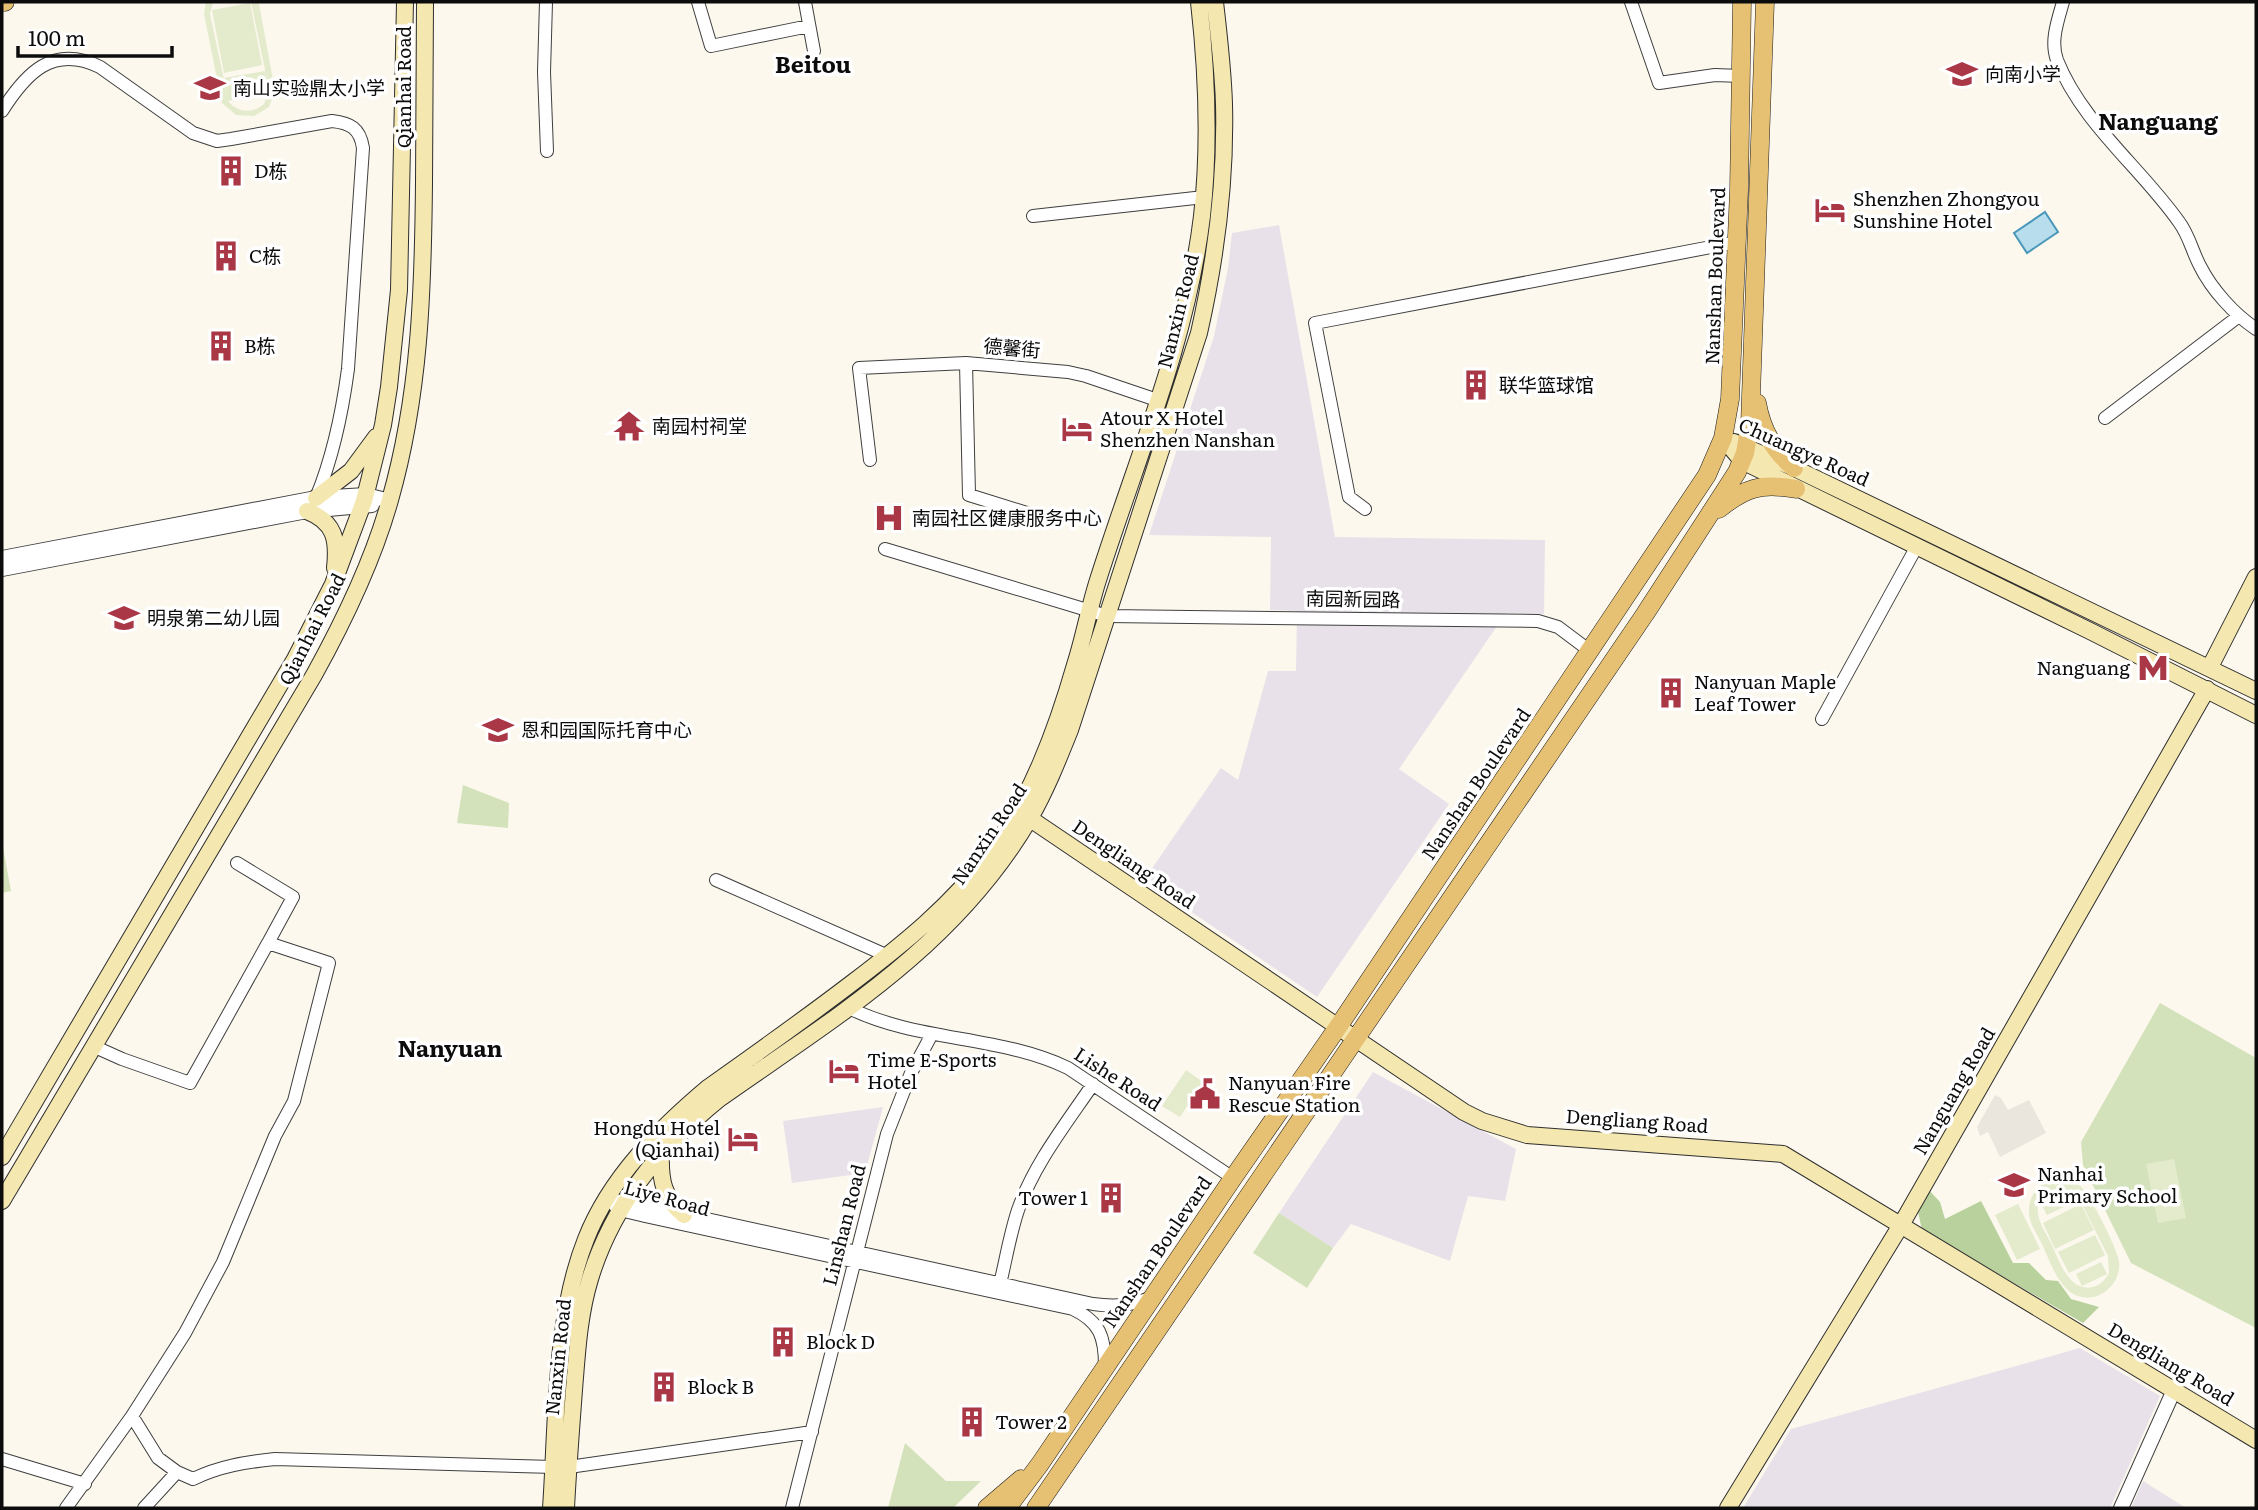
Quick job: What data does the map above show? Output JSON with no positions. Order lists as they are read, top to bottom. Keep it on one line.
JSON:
{"streets":{"main road":["Qianhai Road","Nanshan Boulevard","Nanxin Road","Chuangye Road","Dengliang Road","Nanguang Road"],"street":["德馨街","南园新园路","Lishe Road","Liye Road","Linshan Road"]},"crossings":[["Nanshan Boulevard","Chuangye Road"],["Nanshan Boulevard","南园新园路"],["Nanshan Boulevard","Dengliang Road"],["Nanshan Boulevard","Lishe Road"],["Nanshan Boulevard","Liye Road"],["Nanxin Road","德馨街"],["Nanxin Road","南园新园路"],["Nanxin Road","Dengliang Road"],["Nanxin Road","Lishe Road"],["Nanxin Road","Liye Road"],["Chuangye Road","Nanguang Road"],["Dengliang Road","Nanguang Road"],["Lishe Road","Linshan Road"],["Liye Road","Linshan Road"]],"districts":["Beitou","Nanguang","Nanyuan"],"places":{"school or university":["向南小学","南山实验鼎太小学","明泉第二幼儿园","恩和园国际托育中心","Nanhai Primary School"],"building":["D栋","C栋","B栋","联华篮球馆","Nanyuan Maple Leaf Tower","Tower 1","Block D","Block B","Tower 2"],"hotel":["Shenzhen Zhongyou Sunshine Hotel","Atour X Hotel Shenzhen Nanshan","Time E-Sports Hotel","Hongdu Hotel (Qianhai)"],"temple":["南园村祠堂"],"hospital":["南园社区健康服务中心"],"metro station":["Nanguang"],"public building":["Nanyuan Fire Rescue Station"]},"scale_bar":"100 m"}
